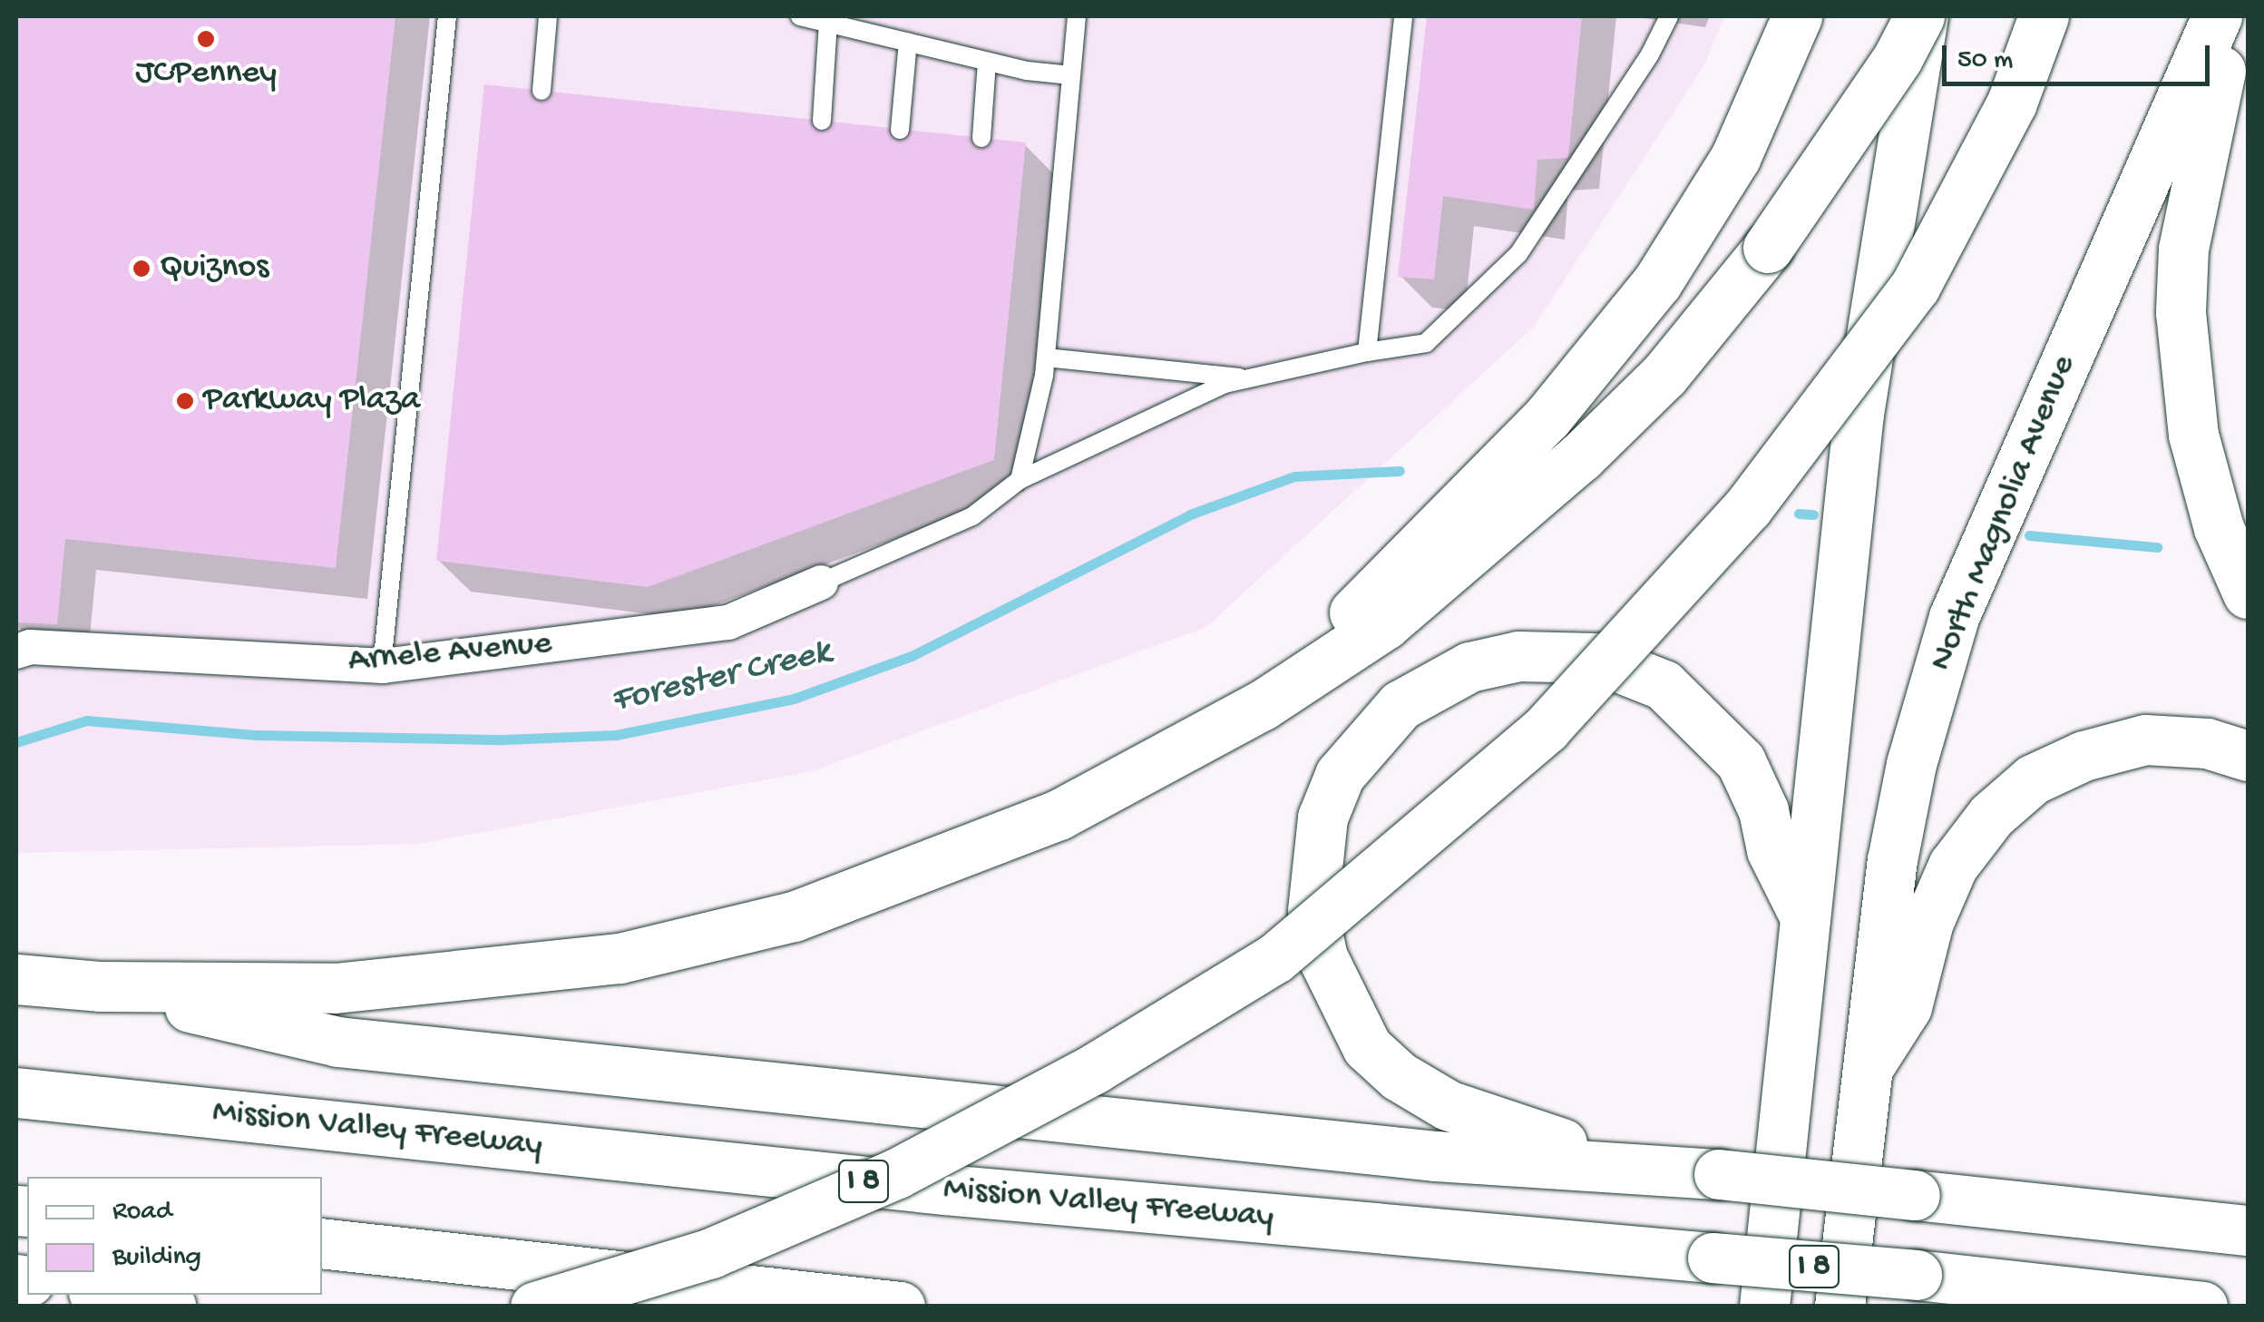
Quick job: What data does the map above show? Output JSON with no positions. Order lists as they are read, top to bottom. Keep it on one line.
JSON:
{"streets":{"highway":["North Magnolia Avenue","Mission Valley Freeway","I 8"],"street":["Arnele Avenue"]},"water":["Forester Creek"],"places":["JCPenney","Quiznos","Parkway Plaza"],"legend":["Road","Building"],"scale_bar":"50 m"}
